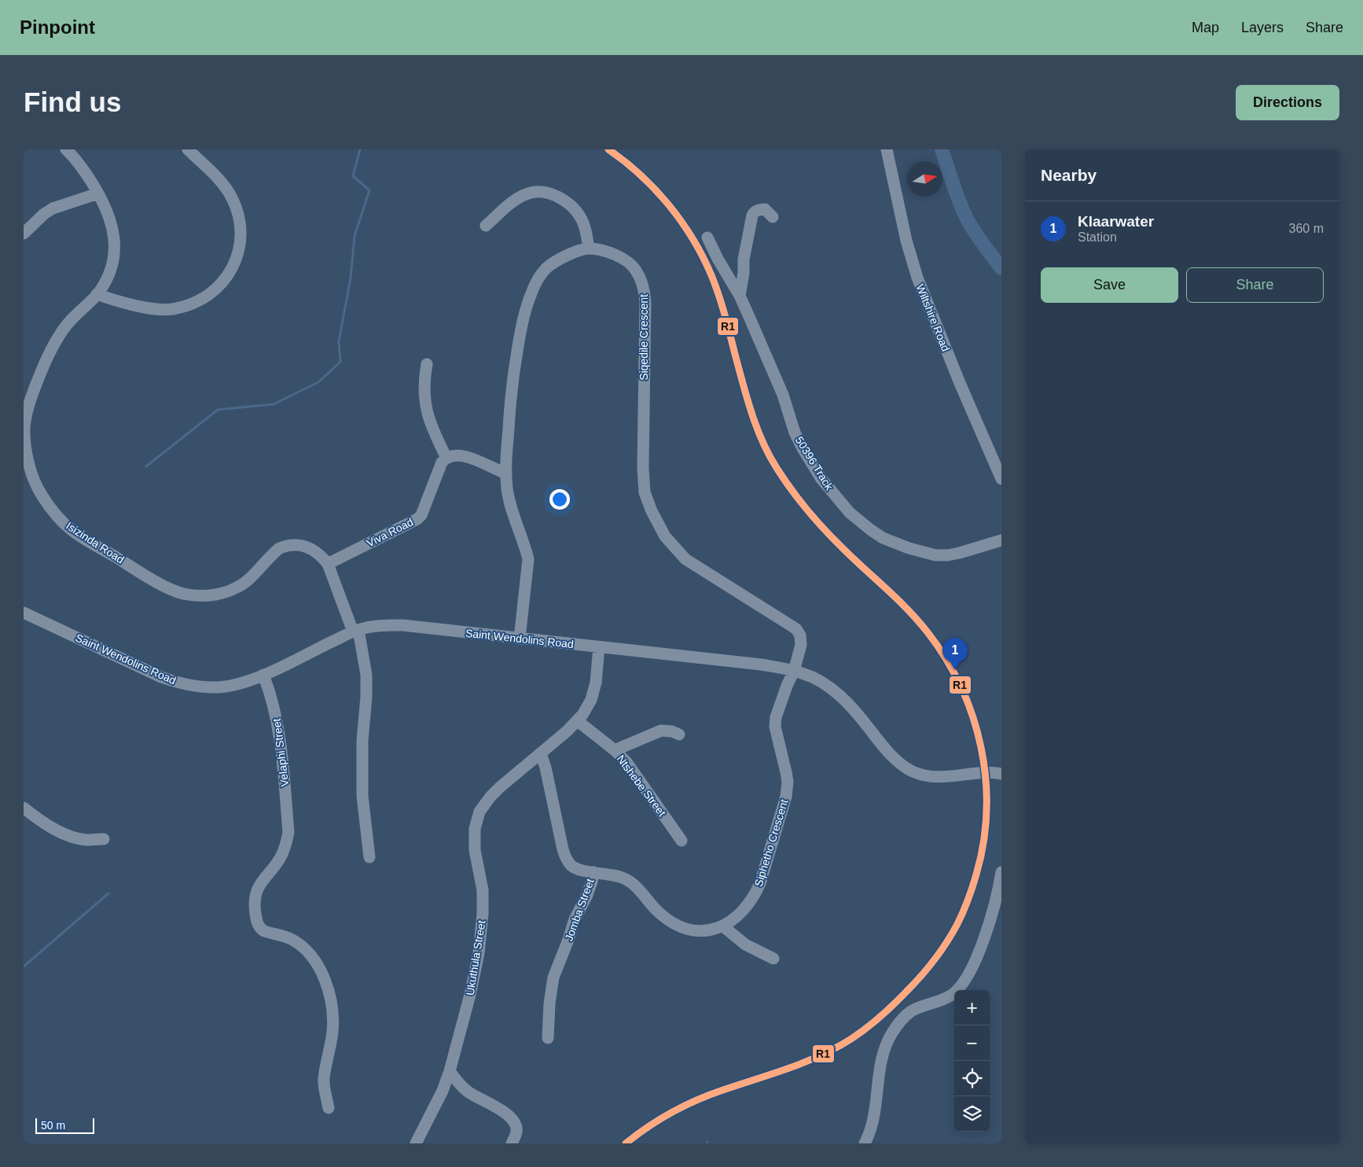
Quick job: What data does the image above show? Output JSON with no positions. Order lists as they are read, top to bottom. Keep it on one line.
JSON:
{"streets":{"street":["Wiltshire Road","Siqedile Crescent","50396 Track","Viva Road","Isizinda Road","Saint Wendolins Road","Velaphi Street","Ntshebe Street","Siphetho Crescent","Jomba Street","Ukuthula Street"]},"crossings":[["Siqedile Crescent","Saint Wendolins Road"],["Siqedile Crescent","Siphetho Crescent"],["Viva Road","Isizinda Road"],["Isizinda Road","Saint Wendolins Road"],["Saint Wendolins Road","Velaphi Street"],["Saint Wendolins Road","Siphetho Crescent"],["Saint Wendolins Road","Ukuthula Street"],["Ntshebe Street","Ukuthula Street"],["Siphetho Crescent","Jomba Street"],["Jomba Street","Ukuthula Street"]],"lines":["transit line R1"],"scale_bar":"50 m","north":"right","page":{"header":"Pinpoint","nav":["Map","Layers","Share"],"buttons":["Directions",["Save","Share"]],"title":"Find us","heading":"Nearby","list":[{"mark":"1","name":"Klaarwater","note":"Station","value":"360 m"}],"pins":"1","map_buttons":["+","−"],"scale":"50 m"}}
